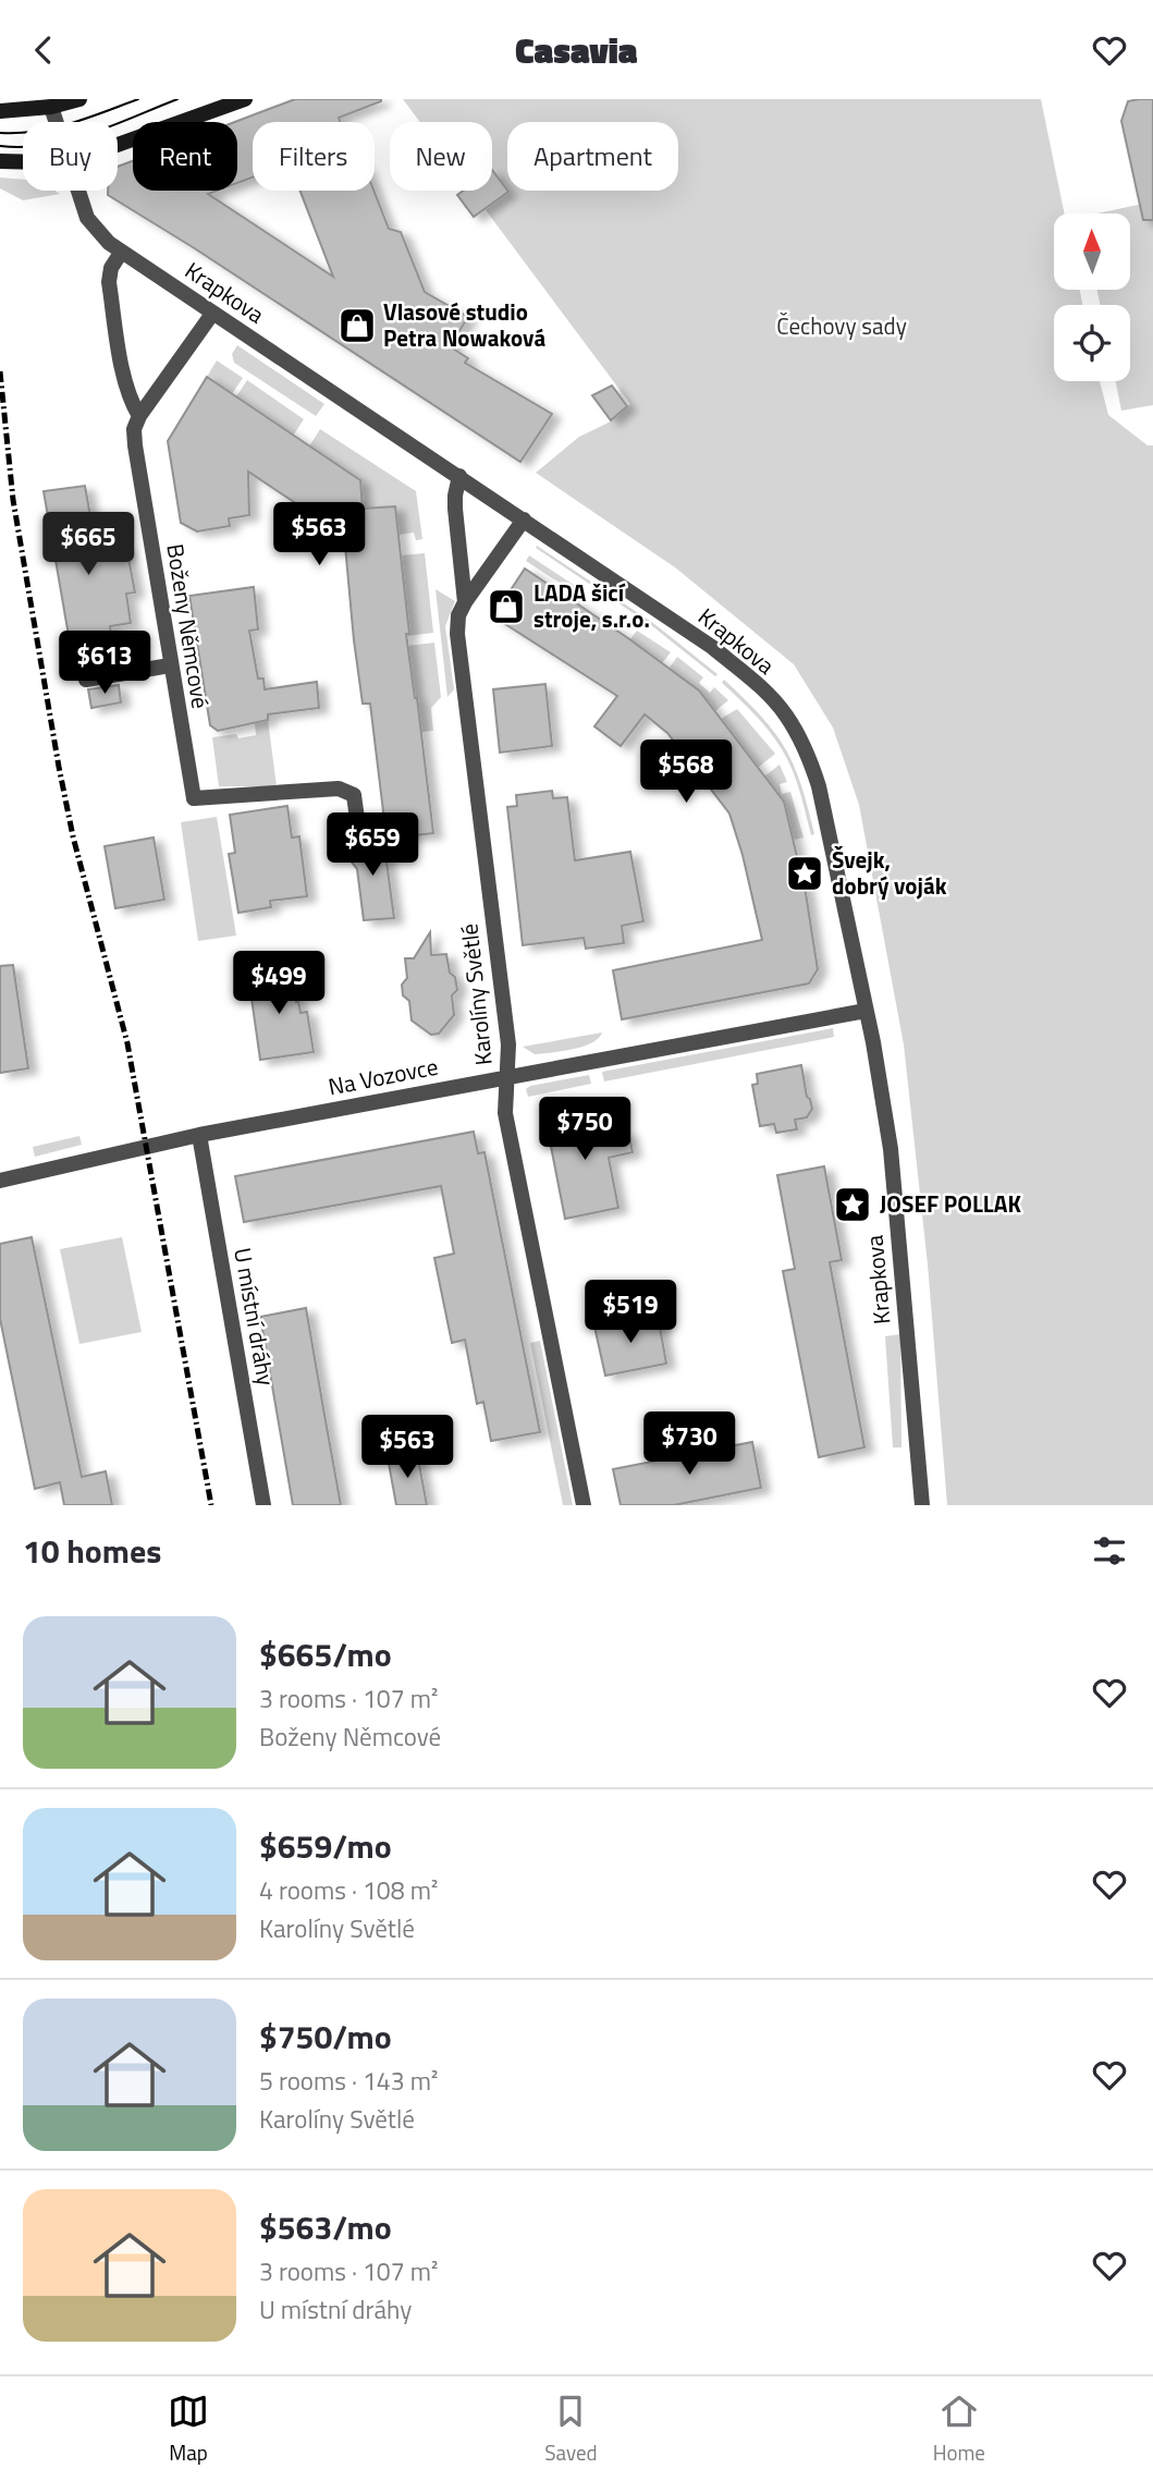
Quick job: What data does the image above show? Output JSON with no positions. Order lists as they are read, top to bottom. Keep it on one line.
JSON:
{"streets":{"street":["Krapkova","Boženy Němcové","Karolíny Světlé","Na Vozovce","U místní dráhy"]},"crossings":[["Krapkova","Boženy Němcové"],["Krapkova","Karolíny Světlé"],["Krapkova","Na Vozovce"],["Karolíny Světlé","Na Vozovce"],["Na Vozovce","U místní dráhy"]],"parks":["Čechovy sady"],"places":{"shop":["Vlasové studio Petra Nowaková","LADA šicí stroje, s.r.o."],"place":["Švejk, dobrý voják","JOSEF POLLAK"]},"north":"top","page":{"header":"Casavia","chip":["Buy","Rent","Filters","New","Apartment"],"price":["$563","$665","$613","$568","$659","$499","$750","$519","$730","$563"],"heading":"10 homes","list":[{"name":"$665/mo","note":"3 rooms · 107 m² · Boženy Němcové"},{"name":"$659/mo","note":"4 rooms · 108 m² · Karolíny Světlé"},{"name":"$750/mo","note":"5 rooms · 143 m² · Karolíny Světlé"},{"name":"$563/mo","note":"3 rooms · 107 m² · U místní dráhy"}],"tabs":["Map","Saved","Home"]}}
